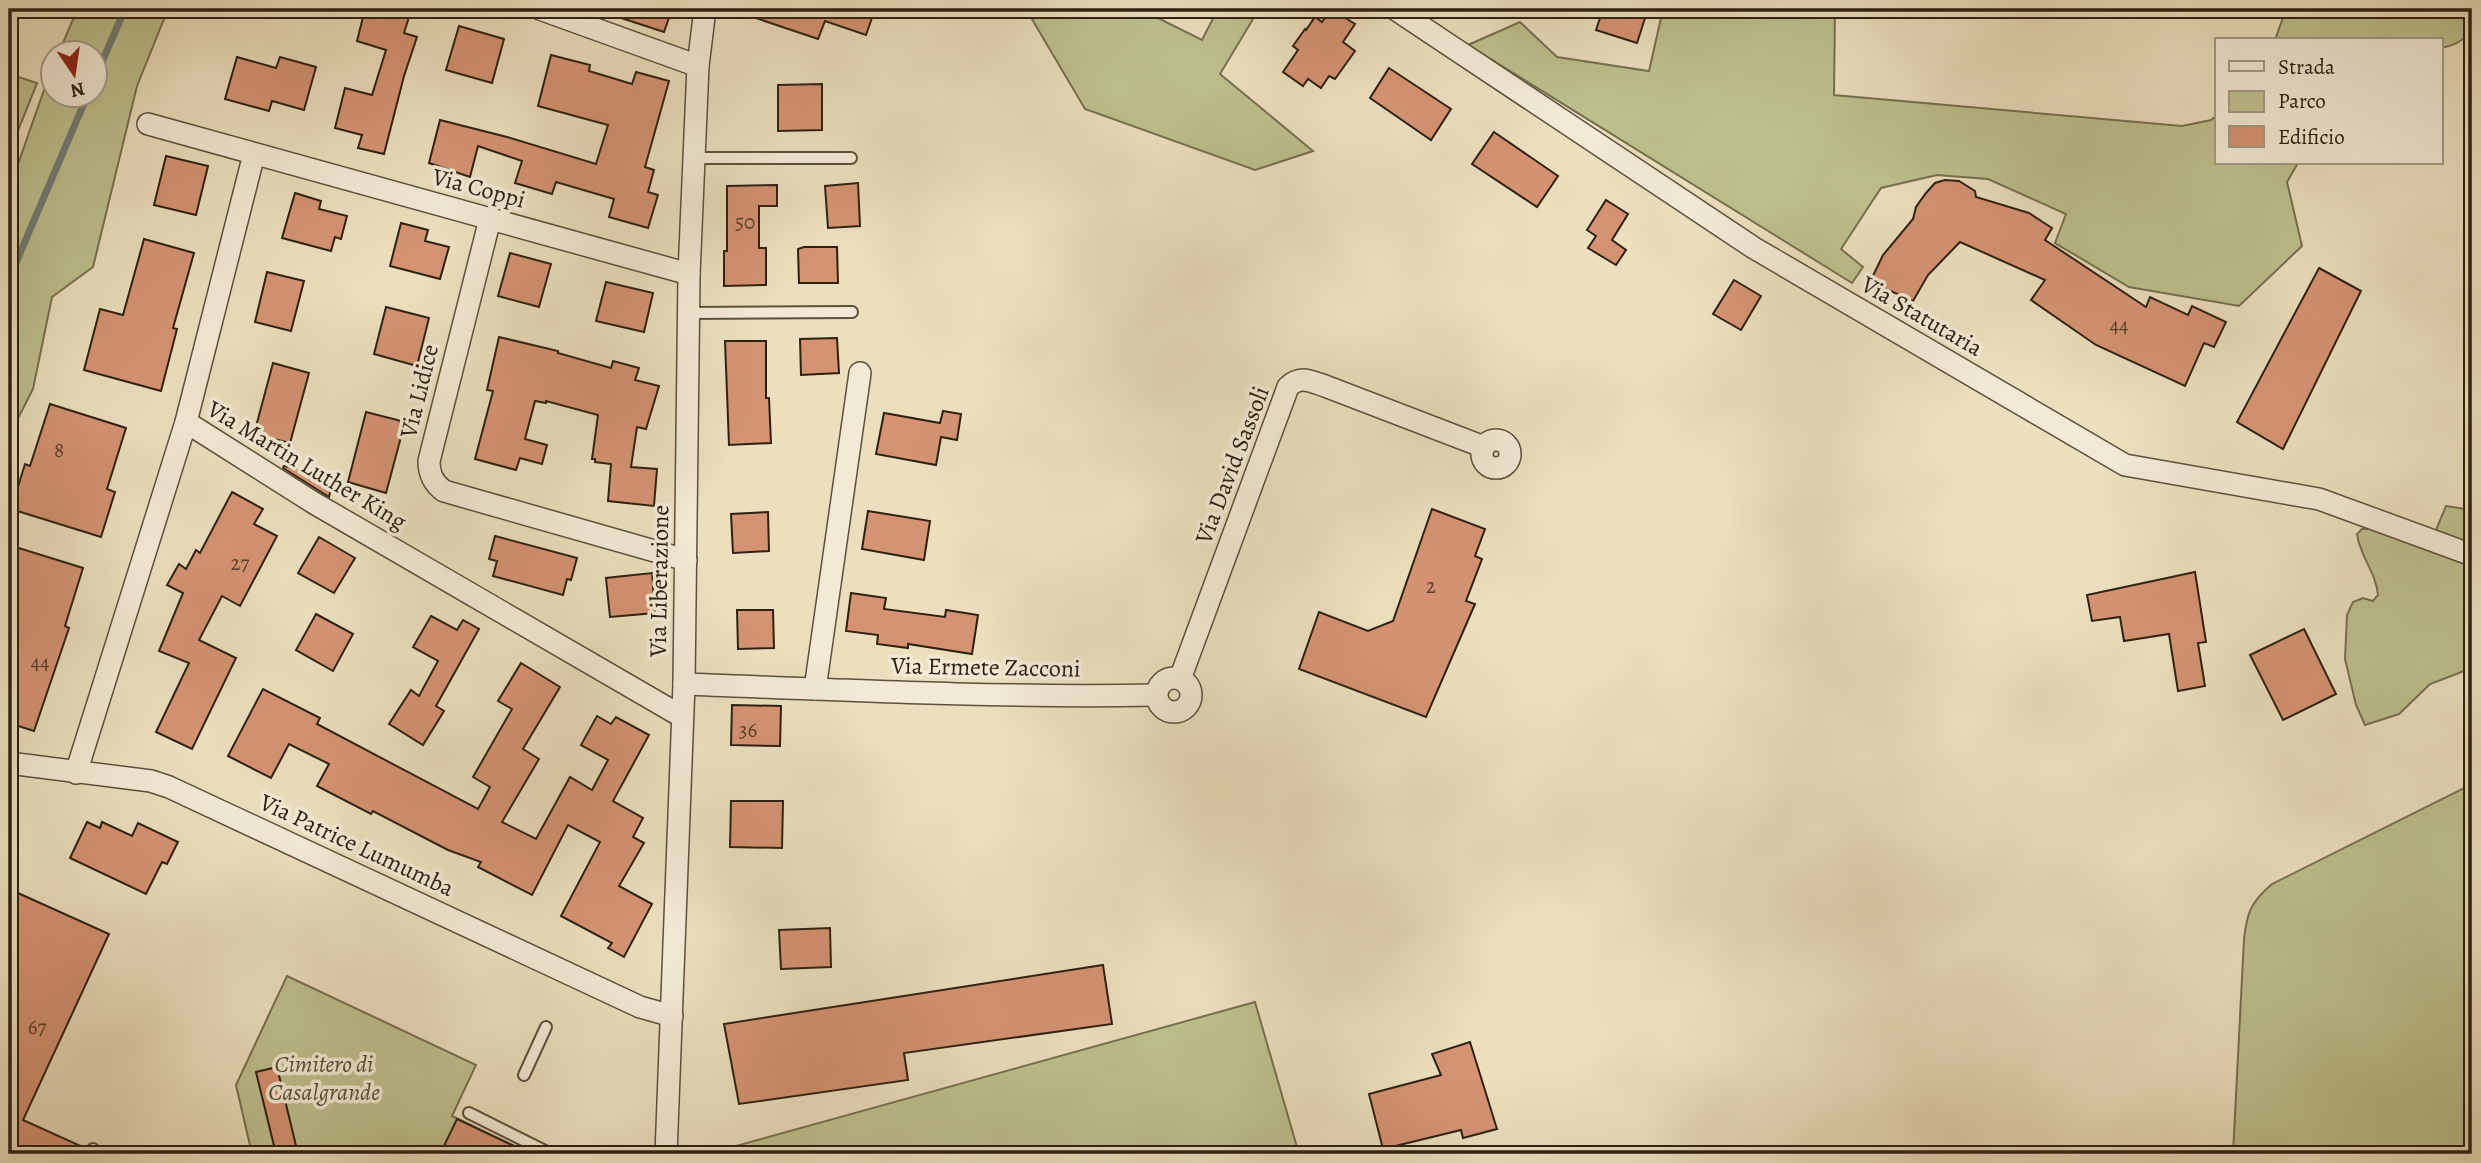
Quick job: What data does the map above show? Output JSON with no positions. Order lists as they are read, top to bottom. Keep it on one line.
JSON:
{"streets":{"street":["Via Coppi","Via Statutaria","Via Lidice","Via Martin Luther King","Via David Sassoli","Via Liberazione","Via Ermete Zacconi","Via Patrice Lumumba"]},"crossings":[["Via Coppi","Via Lidice"],["Via Coppi","Via Liberazione"],["Via Lidice","Via Liberazione"],["Via Martin Luther King","Via Liberazione"],["Via Martin Luther King","Via Patrice Lumumba"],["Via David Sassoli","Via Ermete Zacconi"],["Via Liberazione","Via Ermete Zacconi"],["Via Liberazione","Via Patrice Lumumba"]],"parks":["Cimitero di Casalgrande"],"house_numbers":["50","44","8","27","2","44","36","67"],"legend":["Strada","Parco","Edificio"],"north":"bottom"}
